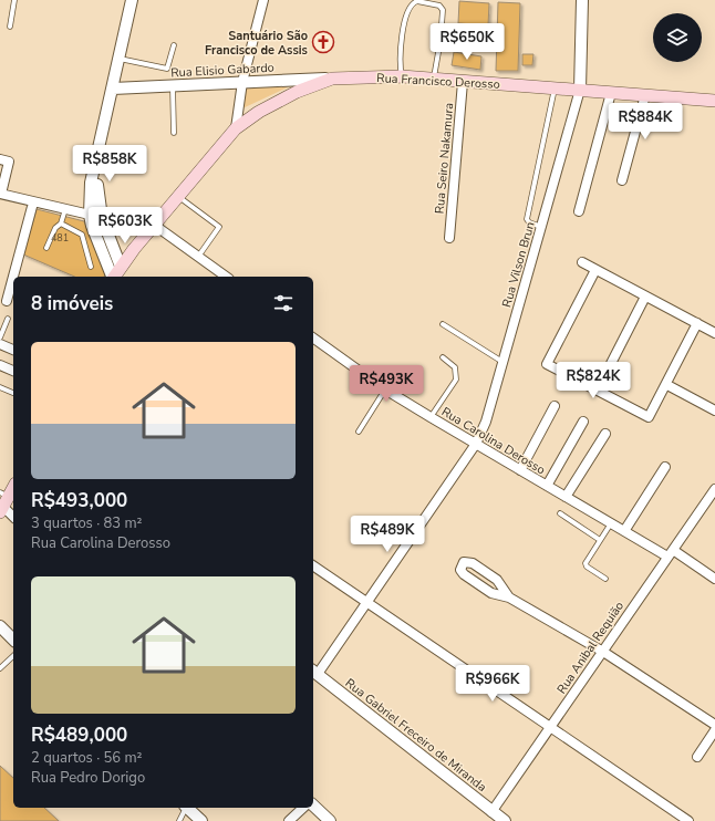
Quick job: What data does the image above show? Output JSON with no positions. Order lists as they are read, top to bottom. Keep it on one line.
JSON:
{"streets":{"main road":["Rua Francisco Derosso"],"street":["Rua Elisio Gabardo","Rua Seiro Nakamura","Rua Vilson Brun","Rua Carolina Derosso","Rua Anibal Requião","Rua Gabriel Freceiro de Miranda"]},"crossings":[["Rua Elisio Gabardo","Rua Francisco Derosso"],["Rua Francisco Derosso","Rua Seiro Nakamura"],["Rua Francisco Derosso","Rua Vilson Brun"],["Rua Vilson Brun","Rua Carolina Derosso"],["Rua Vilson Brun","Rua Gabriel Freceiro de Miranda"],["Rua Carolina Derosso","Rua Anibal Requião"],["Rua Anibal Requião","Rua Gabriel Freceiro de Miranda"]],"places":{"church":["Santuário São Francisco de Assis"]},"house_numbers":["481"],"page":{"price":["R$650K","R$884K","R$858K","R$603K","R$824K","R$493K","R$489K","R$966K"],"heading":"8 imóveis","list":[{"name":"R$493,000","note":"3 quartos · 83 m² · Rua Carolina Derosso"},{"name":"R$489,000","note":"2 quartos · 56 m² · Rua Pedro Dorigo"}]}}
